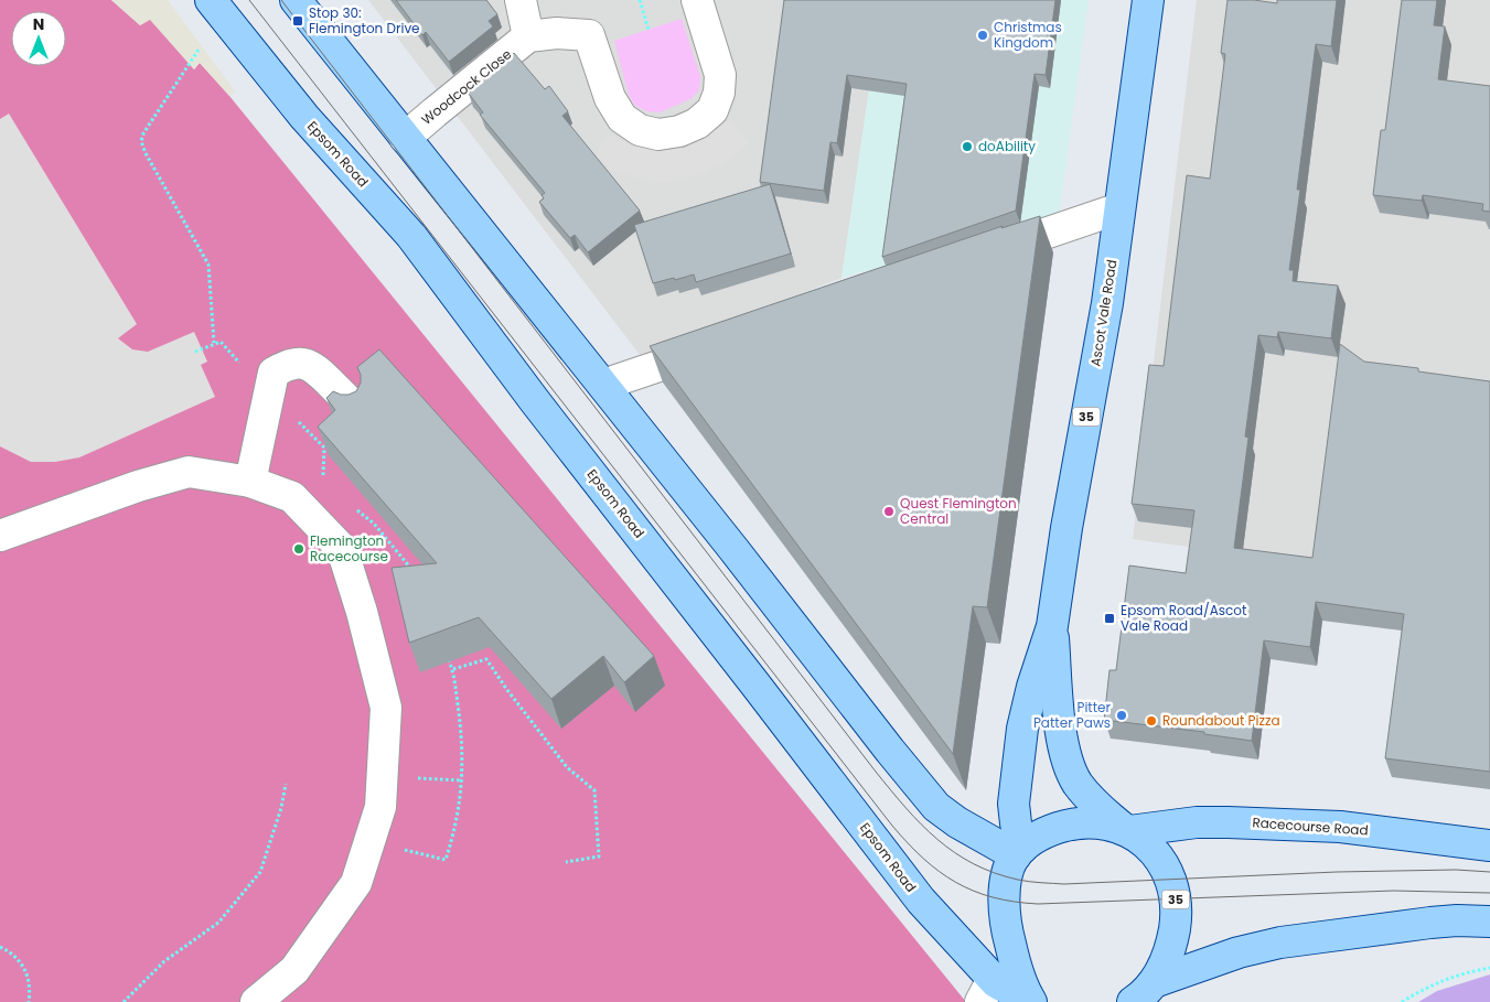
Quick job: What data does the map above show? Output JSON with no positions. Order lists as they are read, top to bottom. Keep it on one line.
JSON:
{"streets":{"main road":["Epsom Road","Ascot Vale Road","35","Racecourse Road"],"street":["Woodcock Close"]},"crossings":[["Ascot Vale Road","35"],["Ascot Vale Road","Racecourse Road"],["35","Racecourse Road"]],"places":{"transit":["Stop 30: Flemington Drive","Epsom Road/Ascot Vale Road"],"other":["Christmas Kingdom","doAbility","Quest Flemington Central","Flemington Racecourse","Pitter Patter Paws","Roundabout Pizza"]},"north":"top"}
